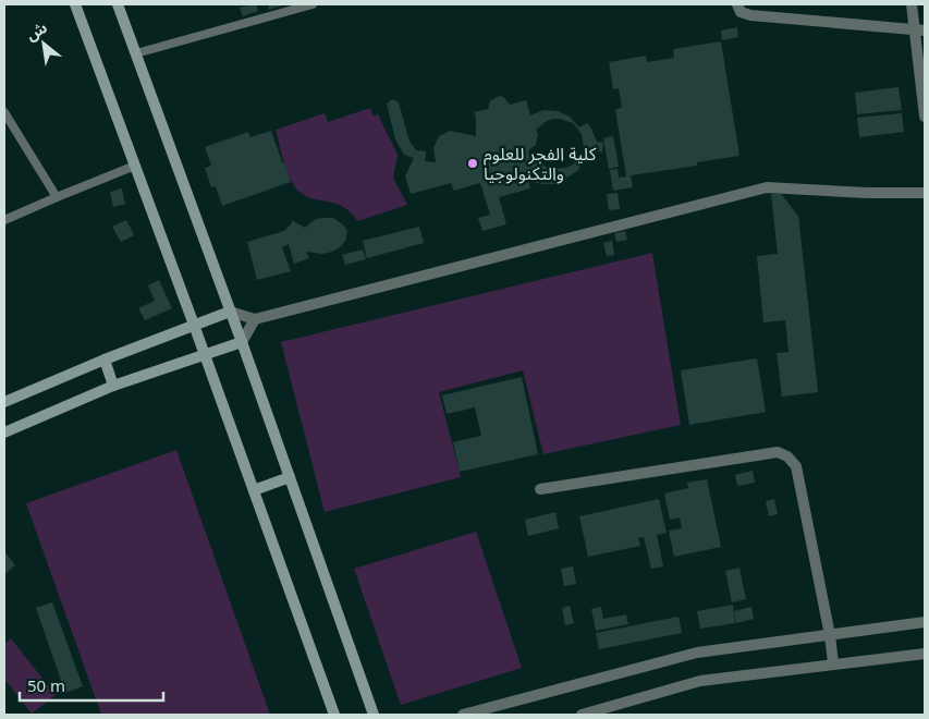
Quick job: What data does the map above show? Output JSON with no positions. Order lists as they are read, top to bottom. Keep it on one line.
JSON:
{"places":["كلية الفجر للعلوم والتكنولوجيا"],"scale_bar":"50 m","north":"top left"}
